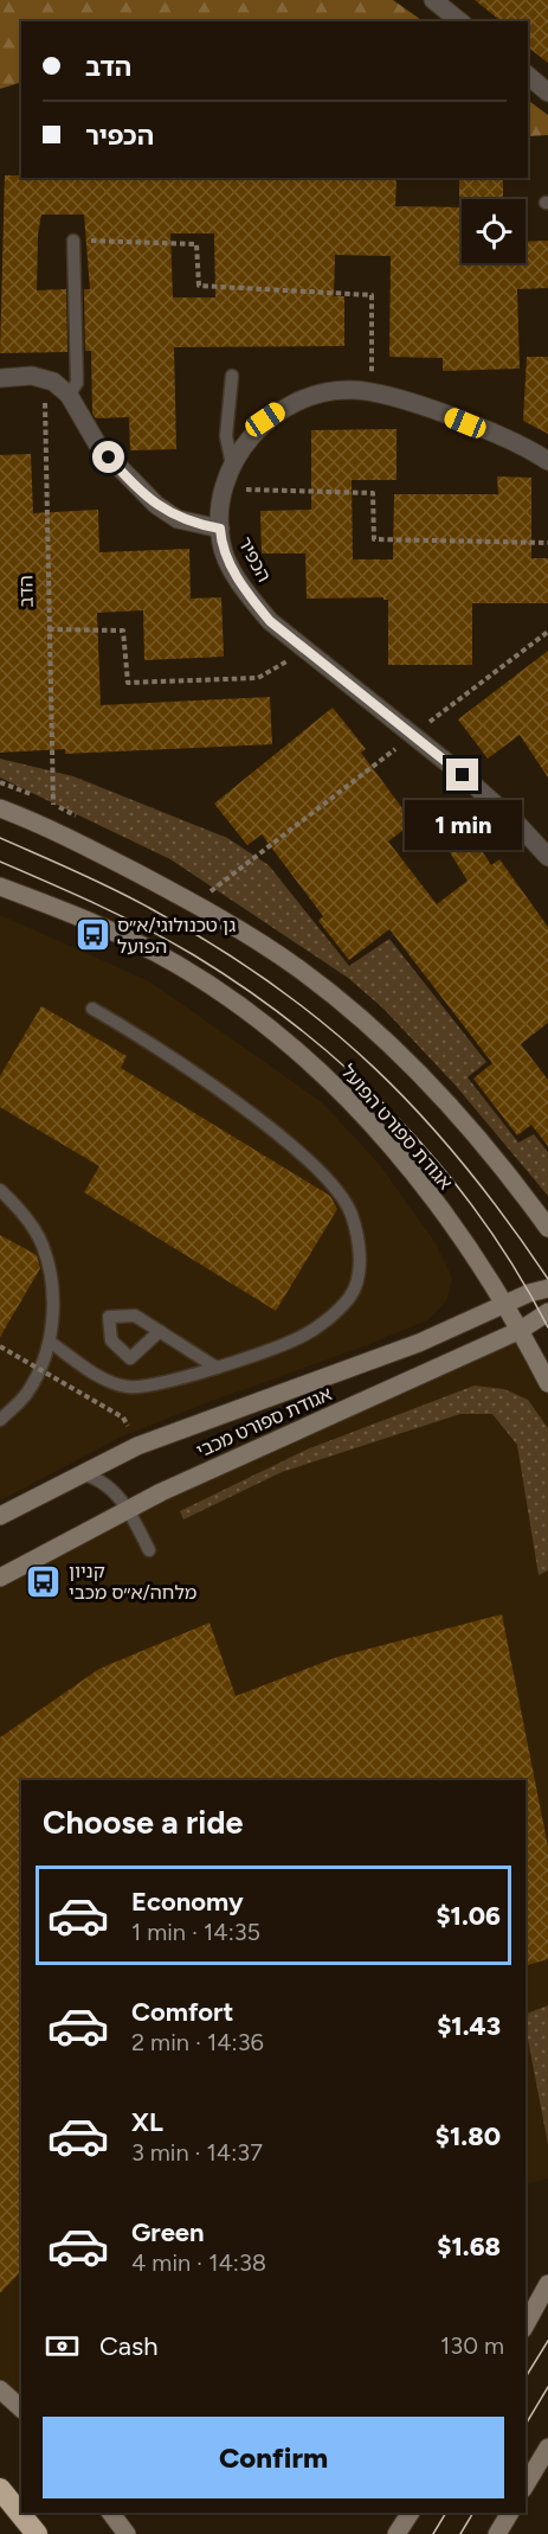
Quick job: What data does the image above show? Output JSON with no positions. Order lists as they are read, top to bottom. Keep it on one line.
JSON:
{"streets":{"street":["הכפיר","אגודת ספורט הפועל","אגודת ספורט מכבי"],"path":["הדב"]},"crossings":[["אגודת ספורט הפועל","אגודת ספורט מכבי"]],"places":{"bus stop":["גן טכנולוגי/א״ס הפועל","קניון מלחה/א״ס מכבי"]},"page":{"banner":["הדב","הכפיר"],"bubble":"1 min","heading":"Choose a ride","list":[{"name":"Economy","note":"1 min · 14:35","value":"$1.06"},{"name":"Comfort","note":"2 min · 14:36","value":"$1.43"},{"name":"XL","note":"3 min · 14:37","value":"$1.80"},{"name":"Green","note":"4 min · 14:38","value":"$1.68"}],"pay":["Cash","130 m"],"buttons":"Confirm"}}
